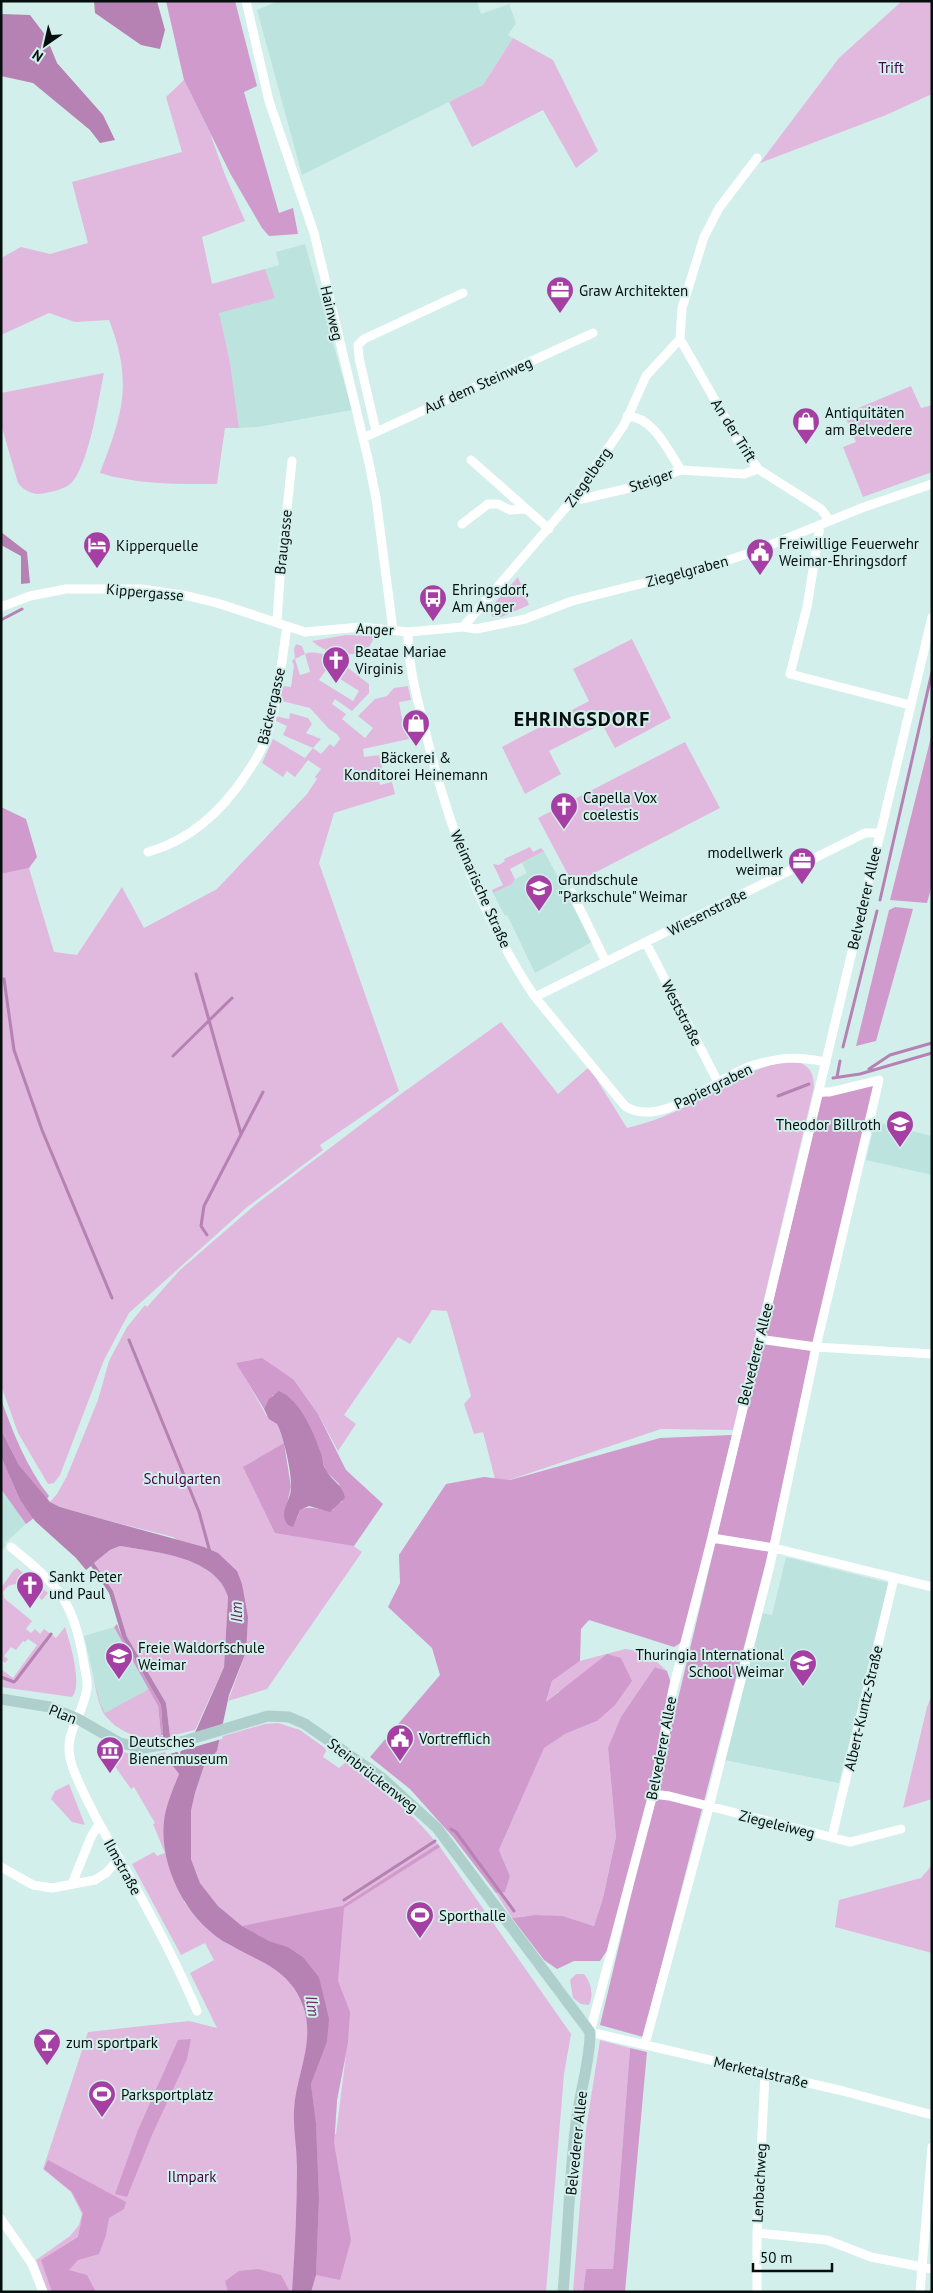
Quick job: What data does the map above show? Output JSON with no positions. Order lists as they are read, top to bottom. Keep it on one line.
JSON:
{"streets":{"street":["Hainweg","Auf dem Steinweg","An der Trift","Ziegelberg","Steiger","Braugasse","Ziegelgraben","Kippergasse","Anger","Bäckergasse","Weimarische Straße","Belvederer Allee","Wiesenstraße","Weststraße","Papiergraben","Albert-Kuntz-Straße","Plan","Steinbrückenweg","Ziegeleiweg","Ilmstraße","Merketalstraße","Lenbachweg"]},"crossings":[["Hainweg","Auf dem Steinweg"],["Hainweg","Anger"],["An der Trift","Ziegelberg"],["An der Trift","Steiger"],["An der Trift","Ziegelgraben"],["Ziegelberg","Steiger"],["Ziegelberg","Anger"],["Braugasse","Kippergasse"],["Ziegelgraben","Anger"],["Kippergasse","Anger"],["Kippergasse","Bäckergasse"],["Anger","Bäckergasse"],["Anger","Weimarische Straße"],["Weimarische Straße","Wiesenstraße"],["Weimarische Straße","Papiergraben"],["Belvederer Allee","Wiesenstraße"],["Belvederer Allee","Papiergraben"],["Belvederer Allee","Steinbrückenweg"],["Belvederer Allee","Ziegeleiweg"],["Belvederer Allee","Merketalstraße"],["Wiesenstraße","Weststraße"],["Weststraße","Papiergraben"],["Albert-Kuntz-Straße","Ziegeleiweg"],["Plan","Steinbrückenweg"],["Plan","Ilmstraße"],["Steinbrückenweg","Merketalstraße"],["Merketalstraße","Lenbachweg"]],"districts":["EHRINGSDORF"],"water":["Ilm"],"parks":["Trift","Schulgarten","Ilmpark"],"places":{"office":["Graw Architekten","modellwerk weimar"],"shop":["Antiquitäten am Belvedere","Bäckerei & Konditorei Heinemann"],"hotel":["Kipperquelle"],"public building":["Freiwillige Feuerwehr Weimar-Ehringsdorf","Vortrefflich"],"bus stop":["Ehringsdorf, Am Anger"],"church":["Beatae Mariae Virginis","Capella Vox coelestis","Sankt Peter und Paul"],"school or university":["Grundschule \"Parkschule\" Weimar","Theodor Billroth","Freie Waldorfschule Weimar","Thuringia International School Weimar"],"museum":["Deutsches Bienenmuseum"],"sports":["Sporthalle","Parksportplatz"],"bar":["zum sportpark"]},"scale_bar":"50 m","north":"bottom left"}
